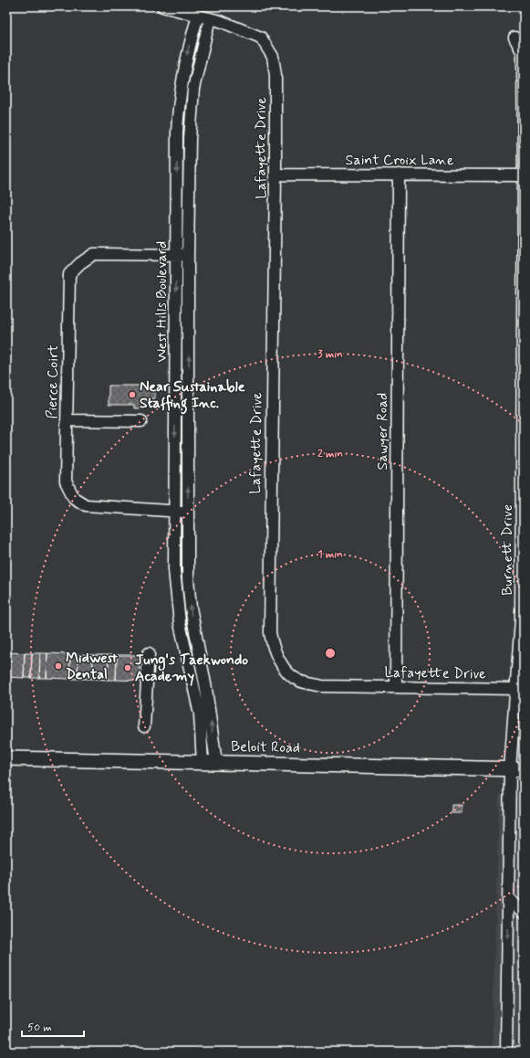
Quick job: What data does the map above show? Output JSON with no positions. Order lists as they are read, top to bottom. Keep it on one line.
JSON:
{"streets":{"main road":["Beloit Road"],"street":["Lafayette Drive","Saint Croix Lane","West Hills Boulevard","Pierce Coirt","Sawyer Road","Burnett Drive"]},"crossings":[["Lafayette Drive","Saint Croix Lane"],["Lafayette Drive","West Hills Boulevard"],["Lafayette Drive","Sawyer Road"],["Lafayette Drive","Burnett Drive"],["Saint Croix Lane","Sawyer Road"],["Saint Croix Lane","Burnett Drive"],["West Hills Boulevard","Pierce Coirt"],["West Hills Boulevard","Beloit Road"],["Burnett Drive","Beloit Road"]],"places":["Near Sustainable Staffing Inc.","Midwest Dental","Jung's Taekwondo Academy"],"scale_bar":"50 m","rings":["3 min","2 min","1 min"]}
